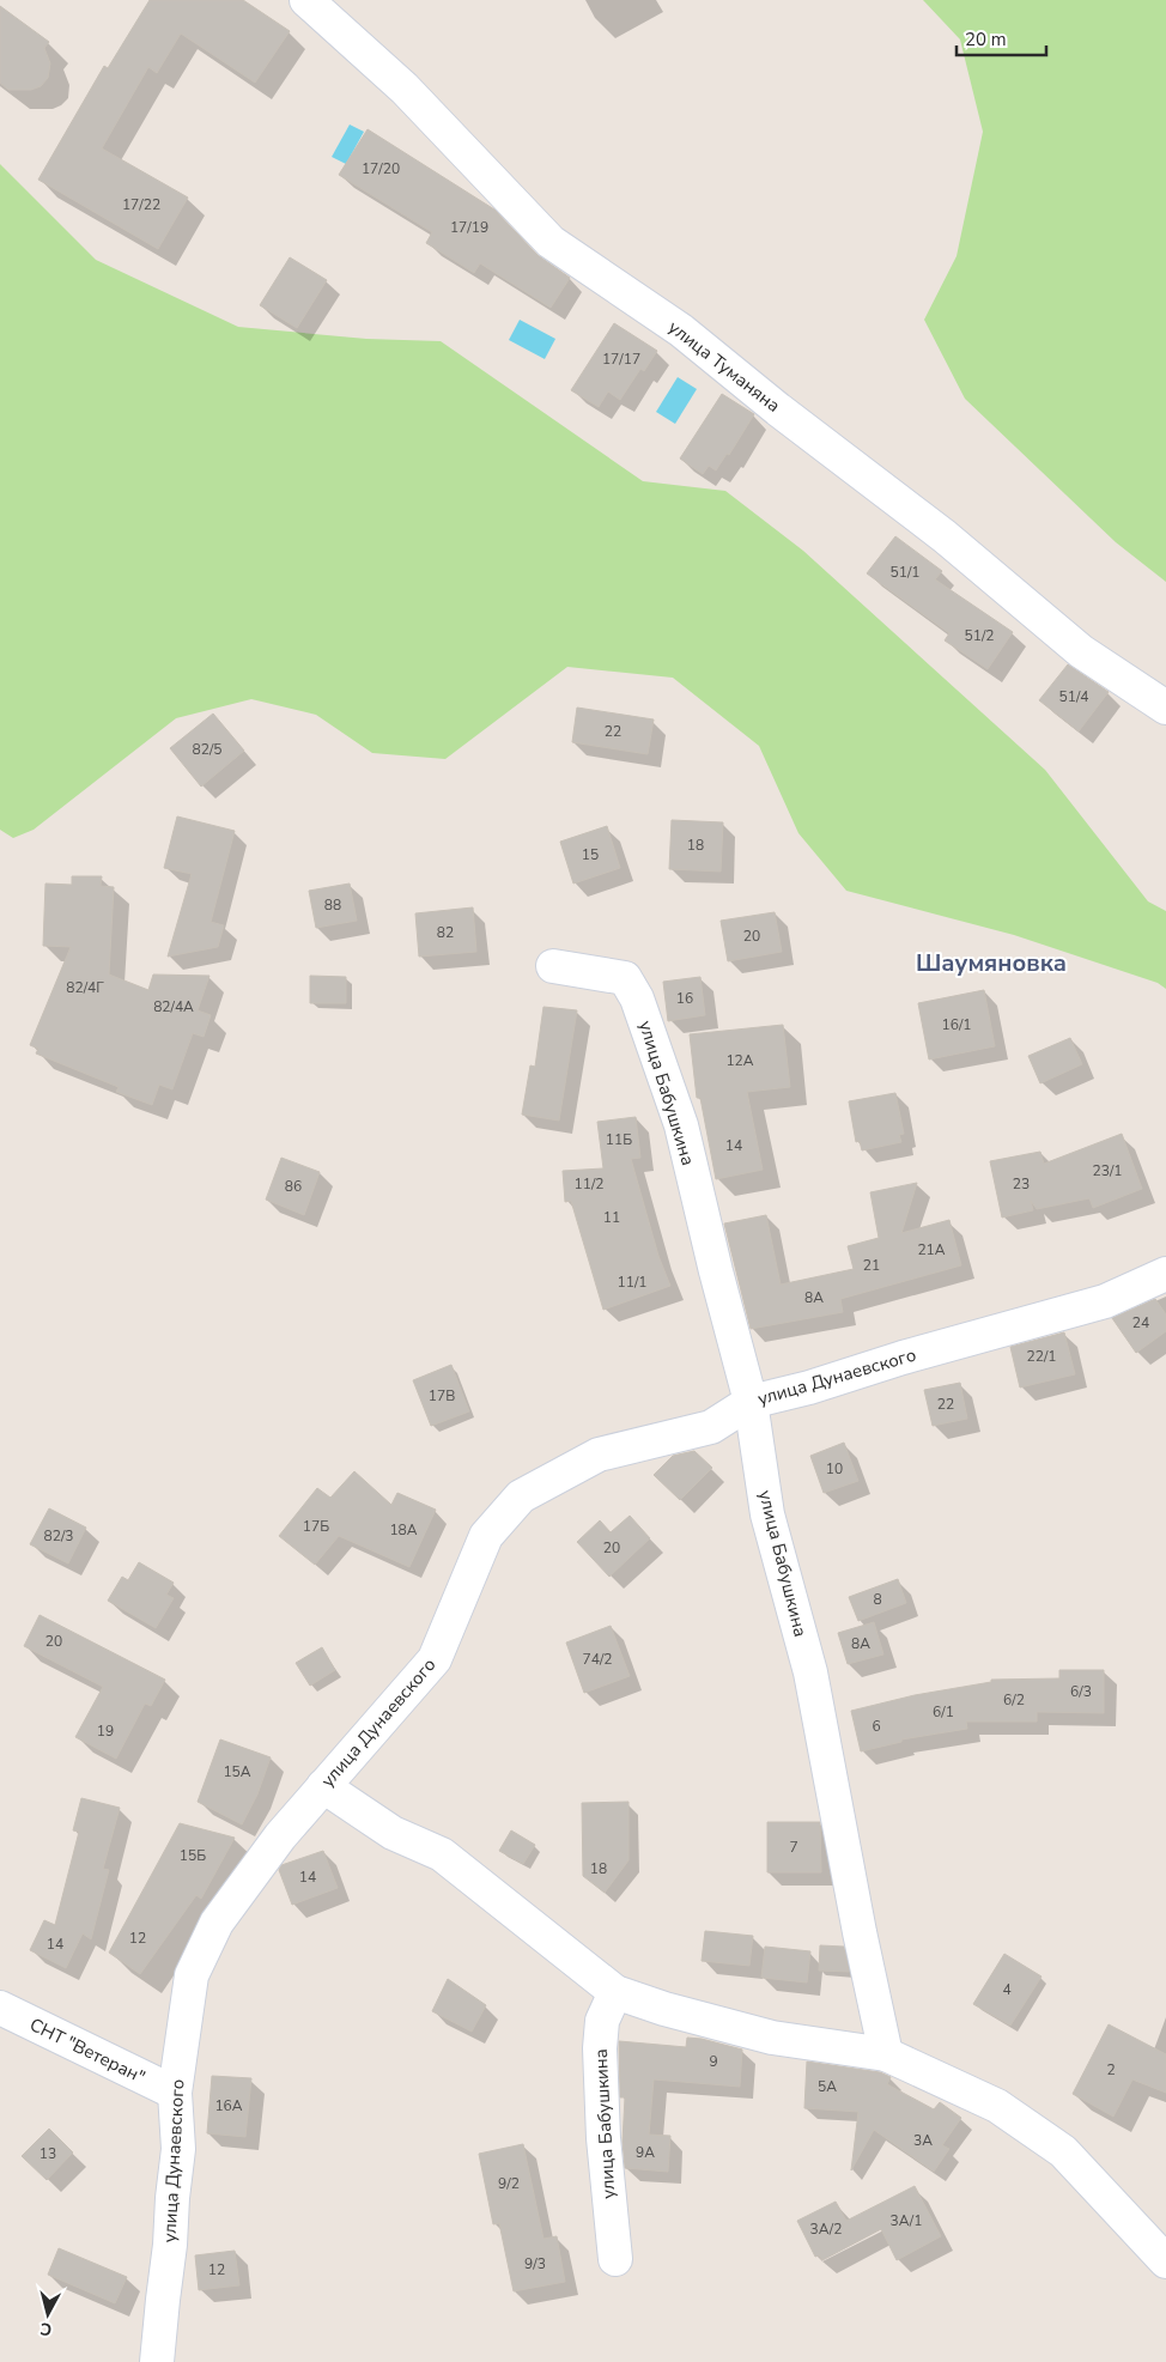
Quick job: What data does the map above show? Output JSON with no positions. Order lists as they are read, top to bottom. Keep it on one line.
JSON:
{"streets":{"street":["улица Туманяна","улица Бабушкина","улица Дунаевского","СНТ \"Ветеран\""]},"crossings":[["улица Бабушкина","улица Дунаевского"],["улица Дунаевского","СНТ \"Ветеран\""]],"districts":["Шаумяновка"],"house_numbers":["17/20","17/22","17/19","17/17","51/1","51/2","51/4","22","82/5","18","15","88","82","20","82/4Г","16","82/4А","16/1","12А","11Б","14","23/1","11/2","23","86","11","21А","21","11/1","8А","24","22/1","17В","22","10","17Б","18А","82/3","20","8","20","8А","74/2","6/3","6/2","6/1","6","19","15А","7","15Б","18","14","12","14","4","9","2","5А","16А","3А","9А","13","9/2","3А/1","3А/2","9/3","12"],"scale_bar":"20 m","north":"bottom"}
